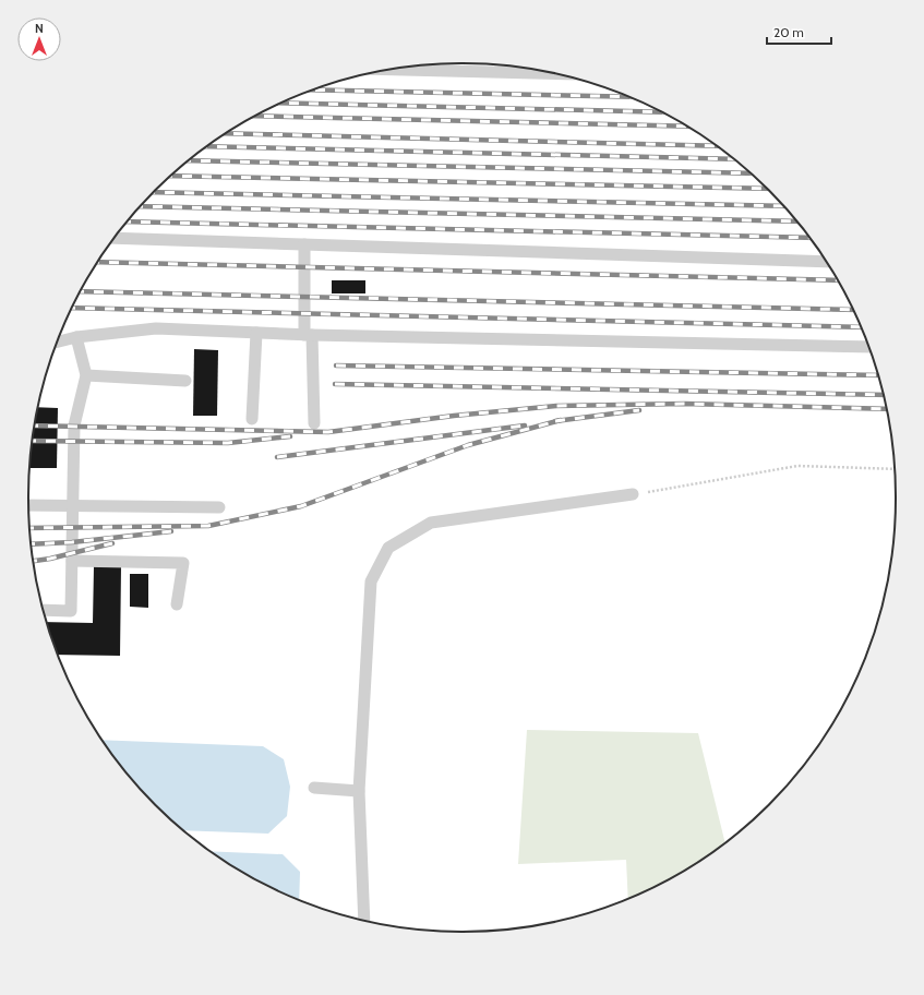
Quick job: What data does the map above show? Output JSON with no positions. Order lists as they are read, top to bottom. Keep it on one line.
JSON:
{"scale_bar":"20 m","north":"top"}
